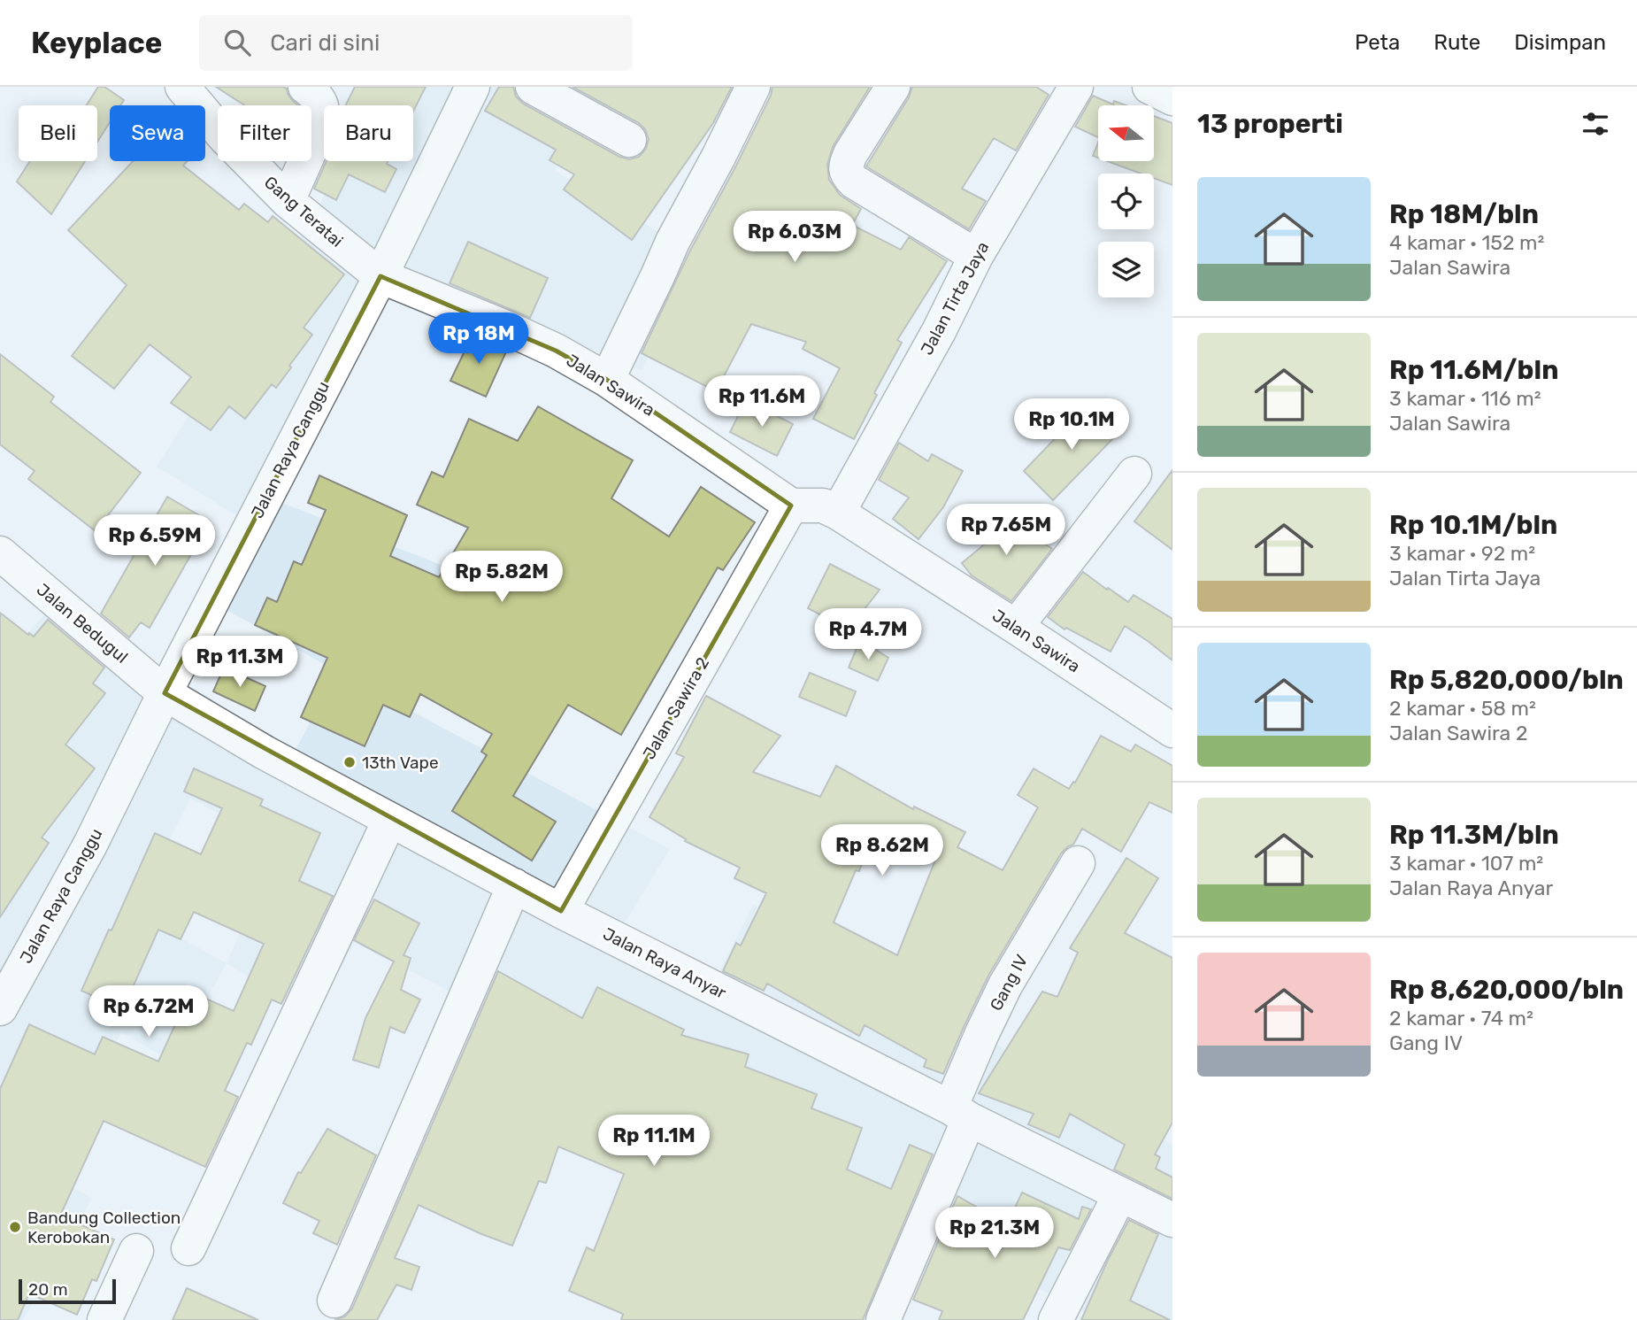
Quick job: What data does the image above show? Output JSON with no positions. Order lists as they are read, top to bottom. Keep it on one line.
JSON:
{"streets":{"street":["Gang Teratai","Jalan Tirta Jaya","Jalan Sawira","Jalan Raya Canggu","Jalan Bedugul","Jalan Sawira 2","Jalan Raya Anyar","Gang IV"]},"crossings":[["Gang Teratai","Jalan Sawira"],["Gang Teratai","Jalan Raya Canggu"],["Jalan Tirta Jaya","Jalan Sawira"],["Jalan Sawira","Jalan Raya Canggu"],["Jalan Sawira","Jalan Sawira 2"],["Jalan Raya Canggu","Jalan Bedugul"],["Jalan Raya Canggu","Jalan Raya Anyar"],["Jalan Bedugul","Jalan Raya Anyar"],["Jalan Sawira 2","Jalan Raya Anyar"],["Jalan Raya Anyar","Gang IV"]],"places":["13th Vape","Bandung Collection Kerobokan"],"scale_bar":"20 m","north":"left","page":{"header":"Keyplace","search":"Cari di sini","nav":["Peta","Rute","Disimpan"],"heading":"13 properti","chip":["Beli","Sewa","Filter","Baru"],"list":[{"name":"Rp 18M/bln","note":"4 kamar · 152 m² · Jalan Sawira"},{"name":"Rp 11.6M/bln","note":"3 kamar · 116 m² · Jalan Sawira"},{"name":"Rp 10.1M/bln","note":"3 kamar · 92 m² · Jalan Tirta Jaya"},{"name":"Rp 5,820,000/bln","note":"2 kamar · 58 m² · Jalan Sawira 2"},{"name":"Rp 11.3M/bln","note":"3 kamar · 107 m² · Jalan Raya Anyar"},{"name":"Rp 8,620,000/bln","note":"2 kamar · 74 m² · Gang IV"}],"price":["Rp 6.03M","Rp 18M","Rp 11.6M","Rp 10.1M","Rp 7.65M","Rp 6.59M","Rp 5.82M","Rp 4.7M","Rp 11.3M","Rp 8.62M","Rp 6.72M","Rp 11.1M","Rp 21.3M"],"scale":"20 m"}}
